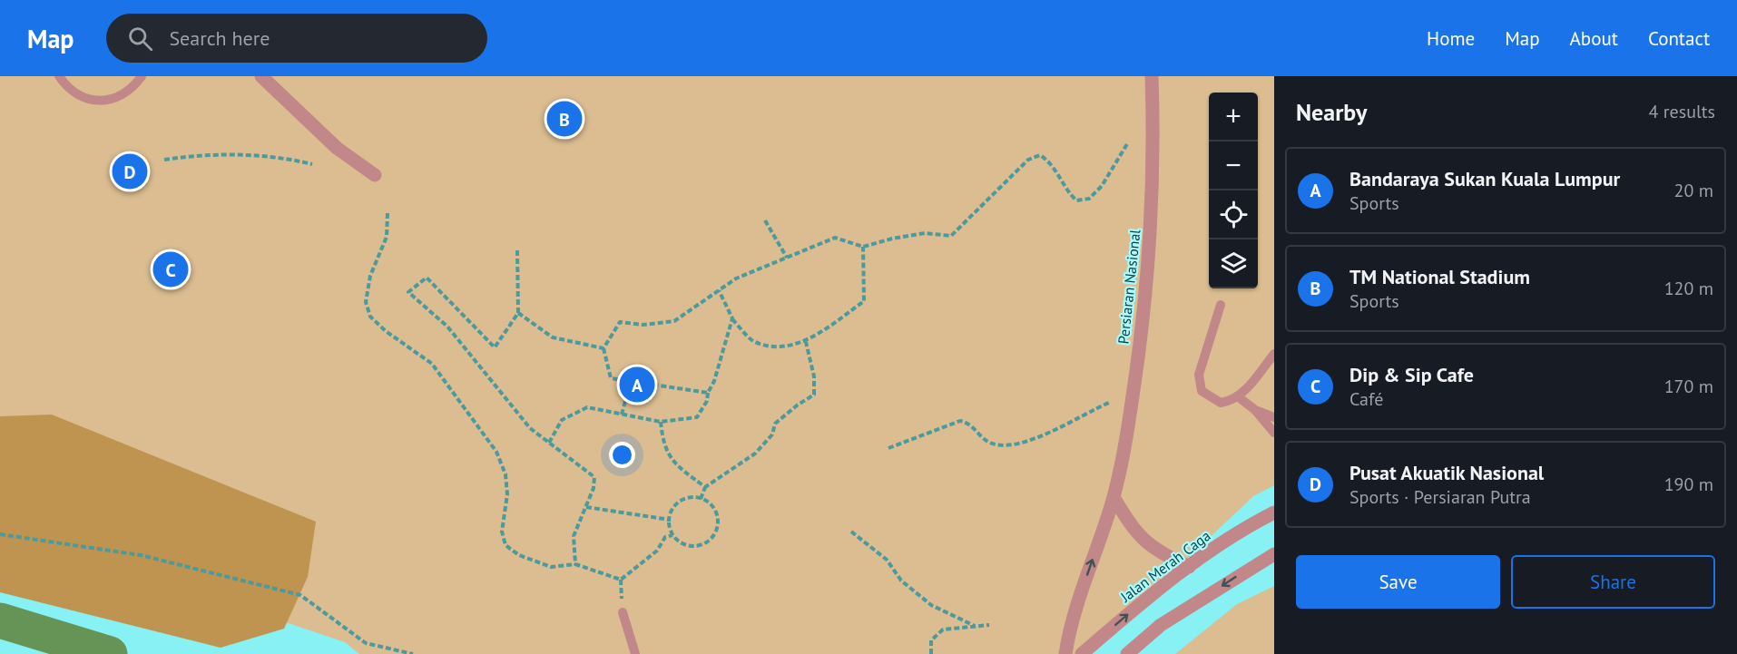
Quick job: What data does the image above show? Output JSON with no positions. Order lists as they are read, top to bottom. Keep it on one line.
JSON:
{"streets":{"street":["Persiaran Nasional","Jalan Merah Caga"]},"page":{"header":"Map","search":"Search here","nav":["Home","Map","About","Contact"],"heading":["Nearby","4 results"],"map_buttons":["+","−"],"pins":["B","D","C","A"],"list":[{"mark":"A","name":"Bandaraya Sukan Kuala Lumpur","note":"Sports","value":"20 m"},{"mark":"B","name":"TM National Stadium","note":"Sports","value":"120 m"},{"mark":"C","name":"Dip & Sip Cafe","note":"Café","value":"170 m"},{"mark":"D","name":"Pusat Akuatik Nasional","note":"Sports · Persiaran Putra","value":"190 m"}],"buttons":["Save","Share"]}}
